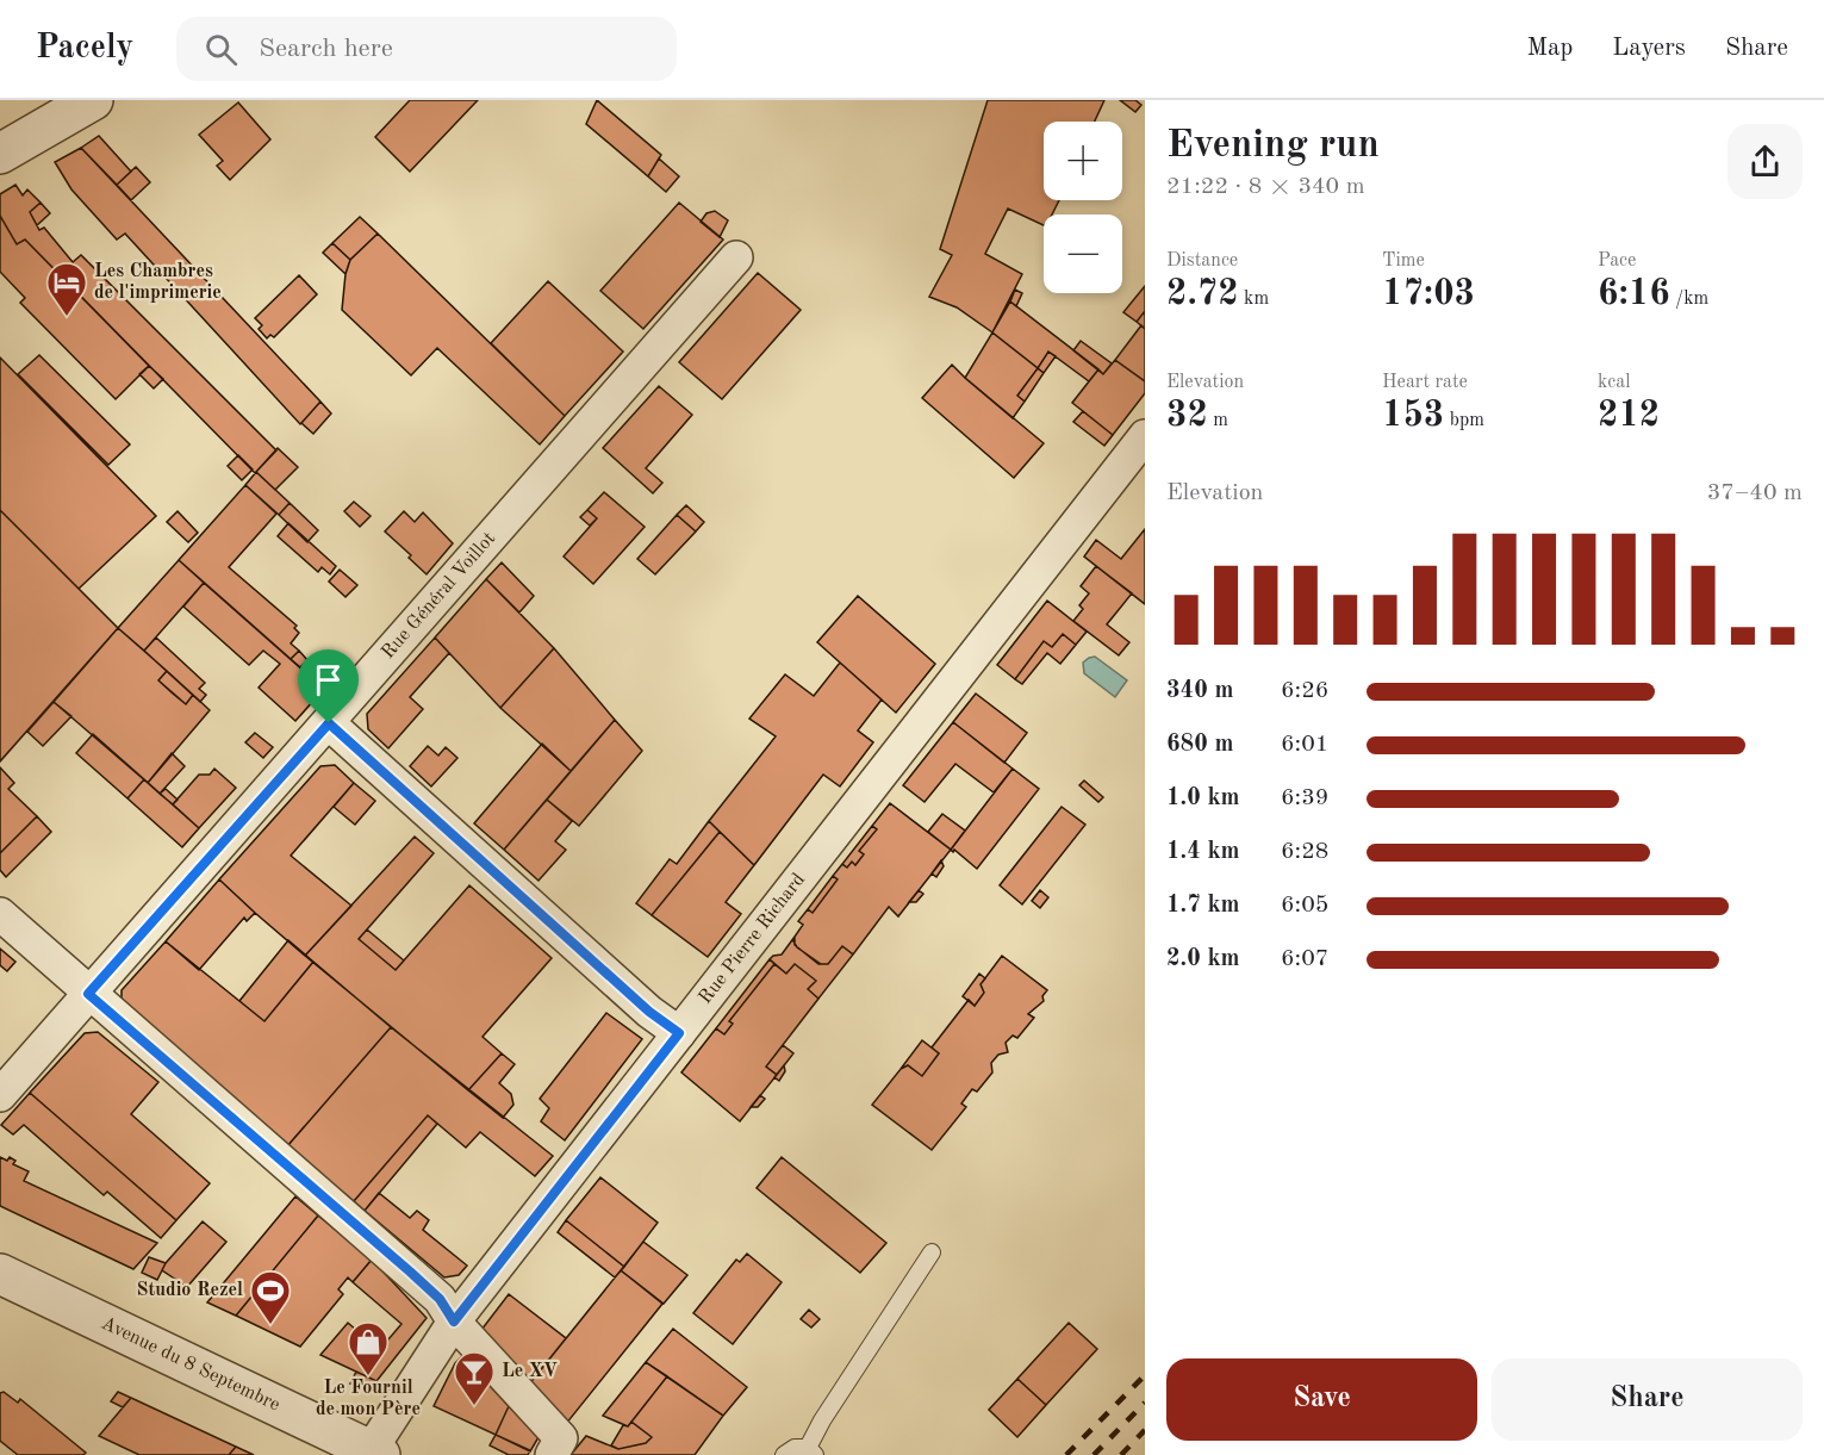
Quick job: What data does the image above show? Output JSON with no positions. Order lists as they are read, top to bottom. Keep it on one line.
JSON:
{"streets":{"street":["Rue Général Voillot","Rue Pierre Richard","Avenue du 8 Septembre"]},"crossings":[["Rue Pierre Richard","Avenue du 8 Septembre"]],"places":{"hotel":["Les Chambres de l'imprimerie"],"sports":["Studio Rezel"],"shop":["Le Fournil de mon Père"],"bar":["Le XV"]},"page":{"header":"Pacely","search":"Search here","nav":["Map","Layers","Share"],"heading":["Evening run","21:22 · 8 × 340 m"],"map_buttons":["+","−"],"stats":[["Distance","2.72 km"],["Time","17:03"],["Pace","6:16 /km"],["Elevation","32 m"],["Heart rate","153 bpm"],["kcal","212"]],"chart":["Elevation","37–40 m"],"list":[{"name":"340 m","note":"6:26"},{"name":"680 m","note":"6:01"},{"name":"1.0 km","note":"6:39"},{"name":"1.4 km","note":"6:28"},{"name":"1.7 km","note":"6:05"},{"name":"2.0 km","note":"6:07"}],"buttons":["Save","Share"]}}
